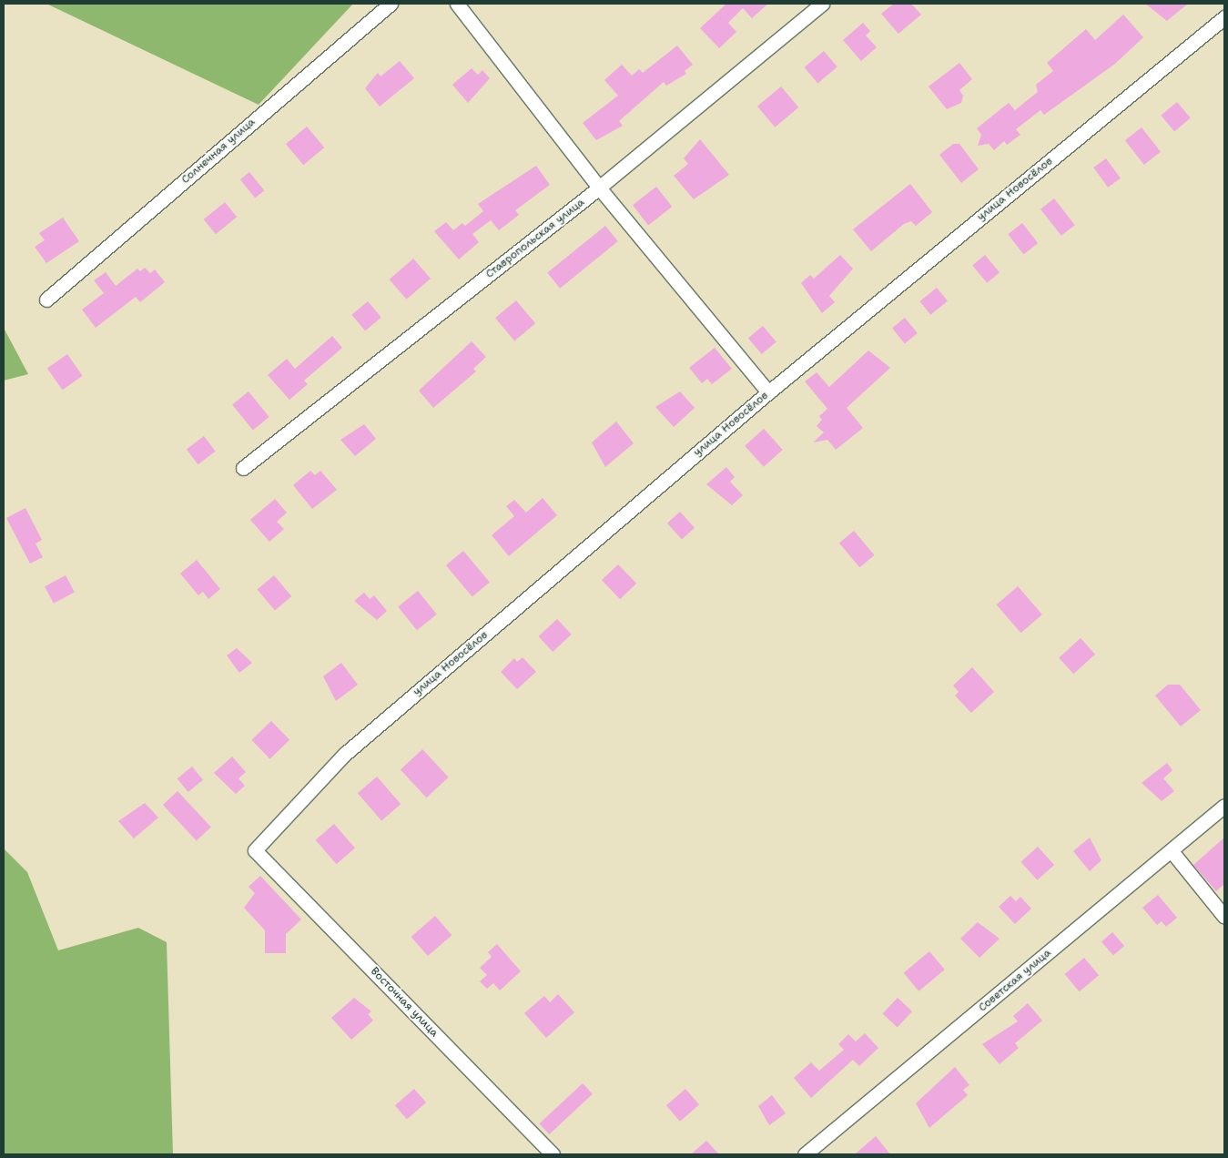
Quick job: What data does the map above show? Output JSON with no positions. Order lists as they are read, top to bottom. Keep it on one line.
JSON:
{"streets":{"street":["Солнечная улица","улица Новосёлов","Ставропольская улица","Советская улица","Восточная улица"]},"crossings":[["улица Новосёлов","Восточная улица"]]}
